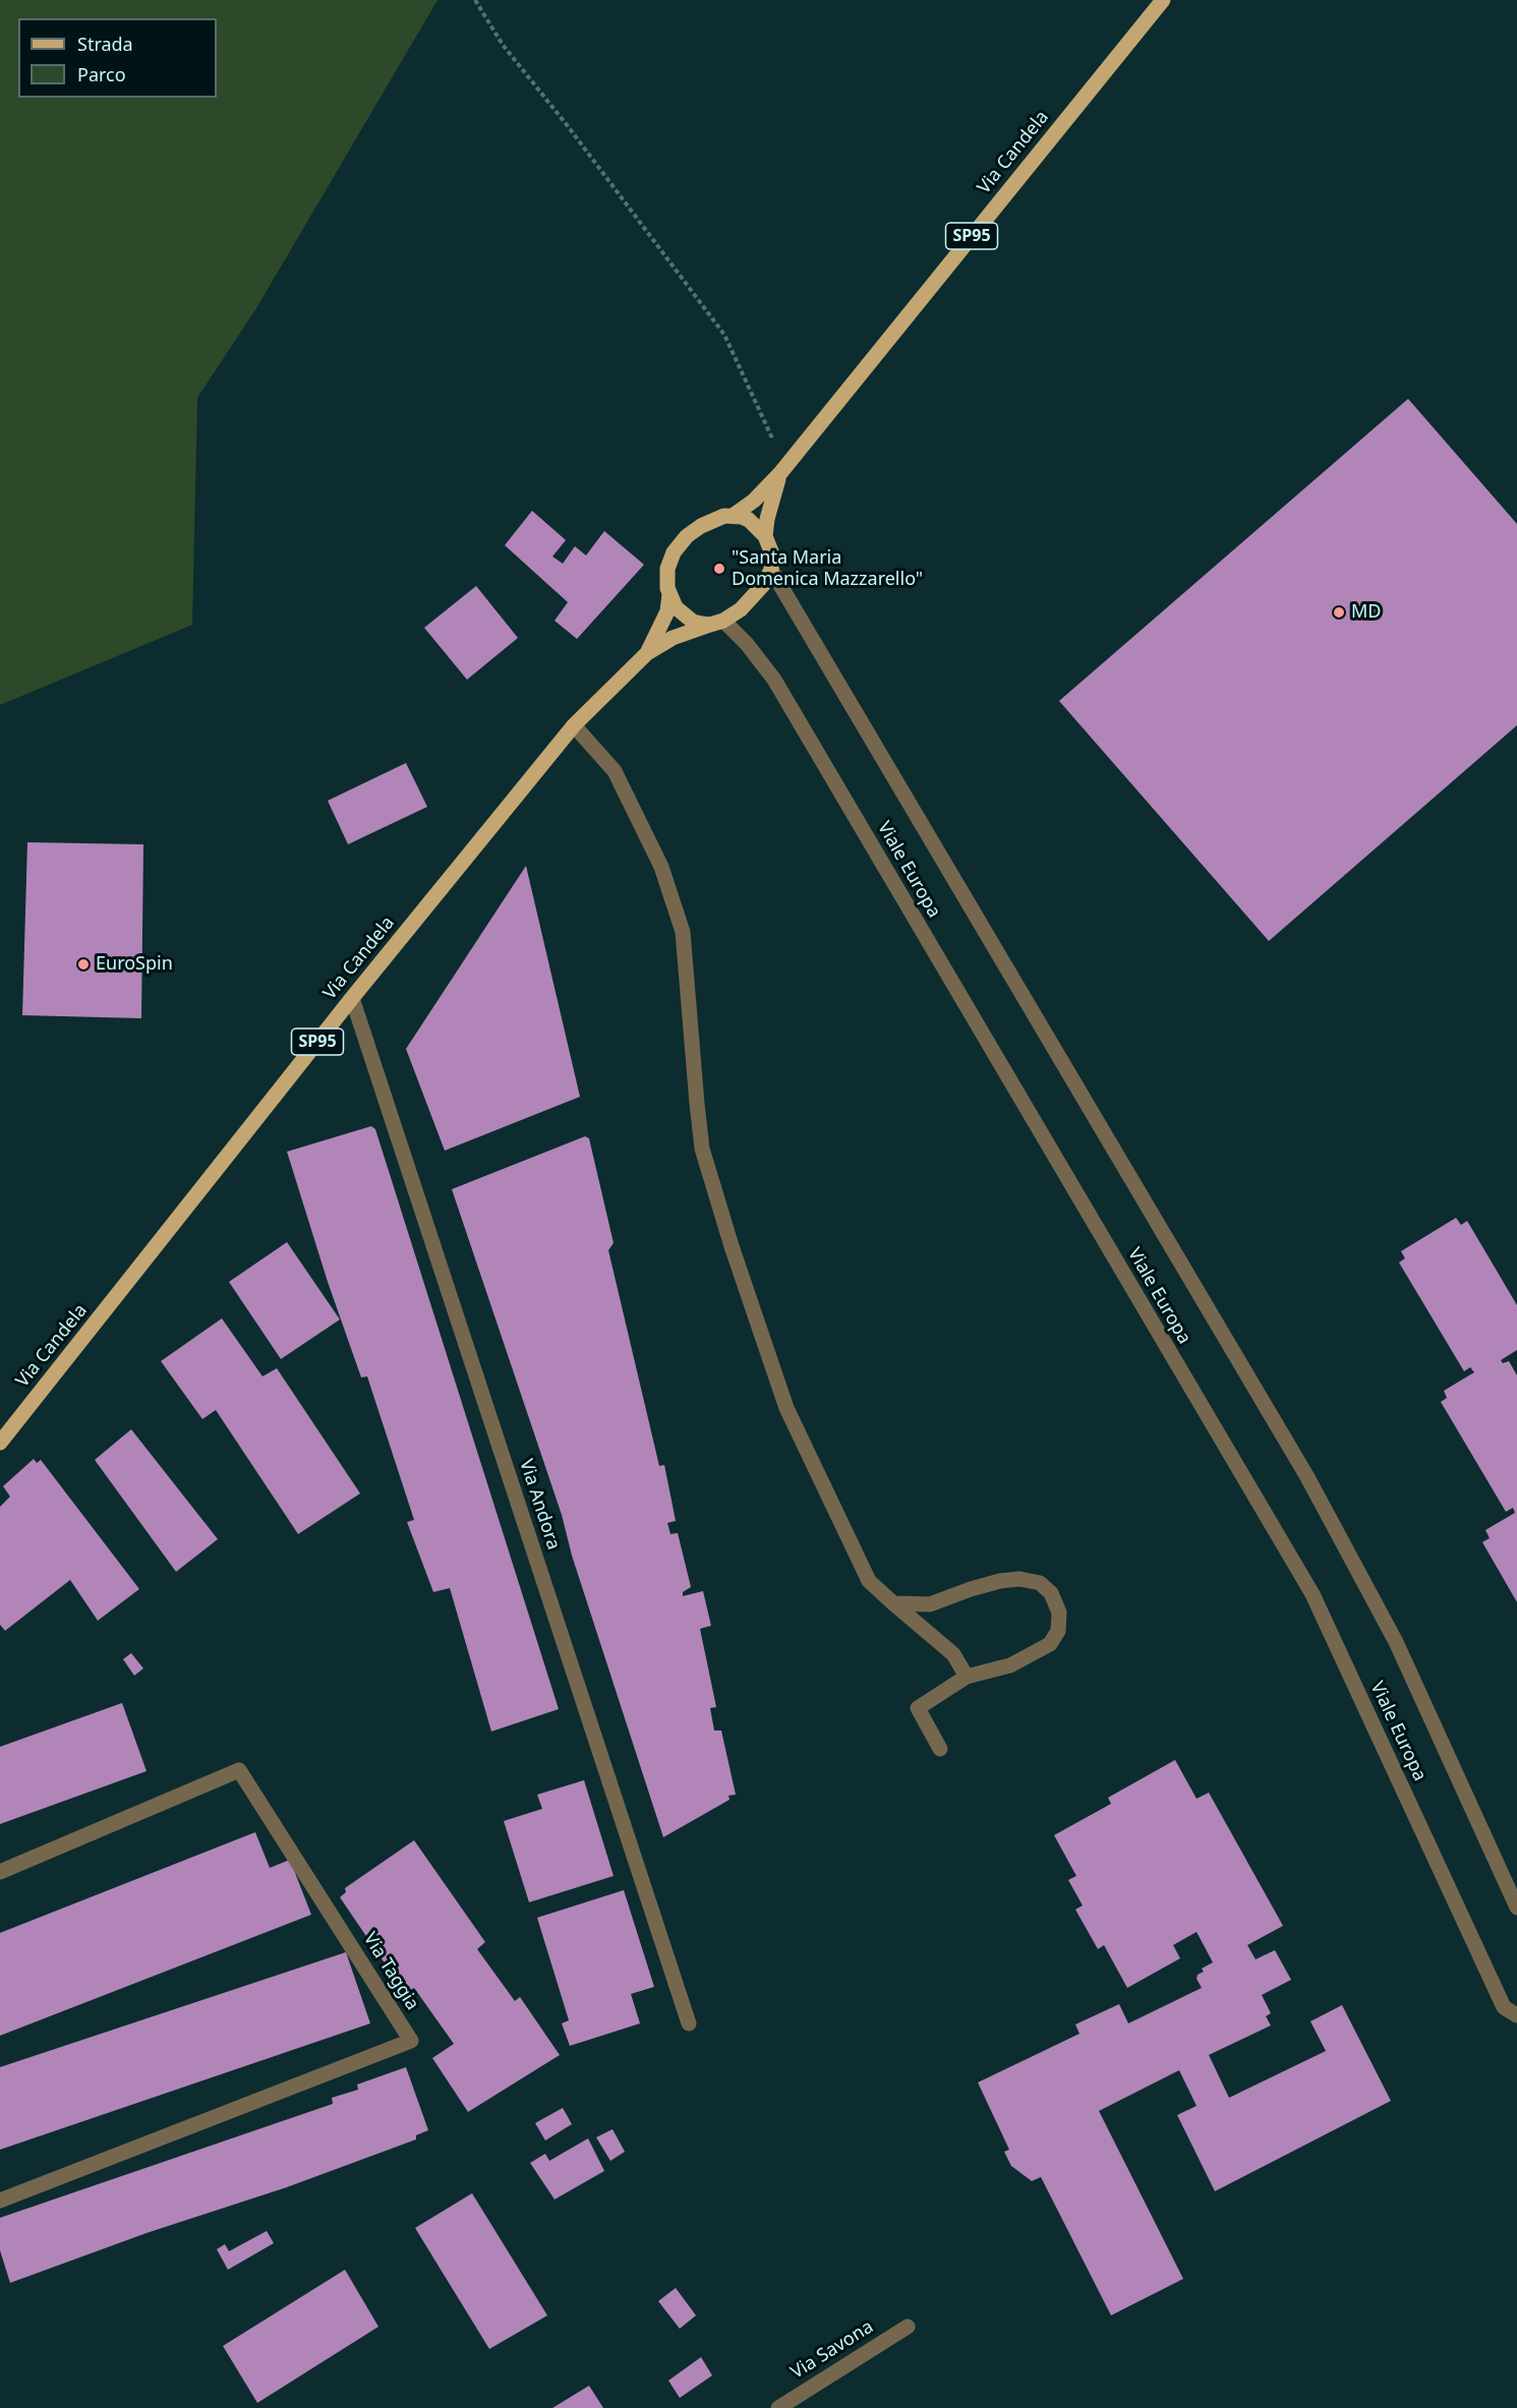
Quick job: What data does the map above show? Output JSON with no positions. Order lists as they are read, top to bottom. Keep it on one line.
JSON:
{"streets":{"main road":["Via Candela","SP95"],"street":["Viale Europa","Via Andora","Via Taggia","Via Savona"]},"crossings":[["Via Candela","Viale Europa"],["Via Candela","Via Andora"]],"places":["\"Santa Maria Domenica Mazzarello\"","MD","EuroSpin"],"legend":["Strada","Parco"]}
